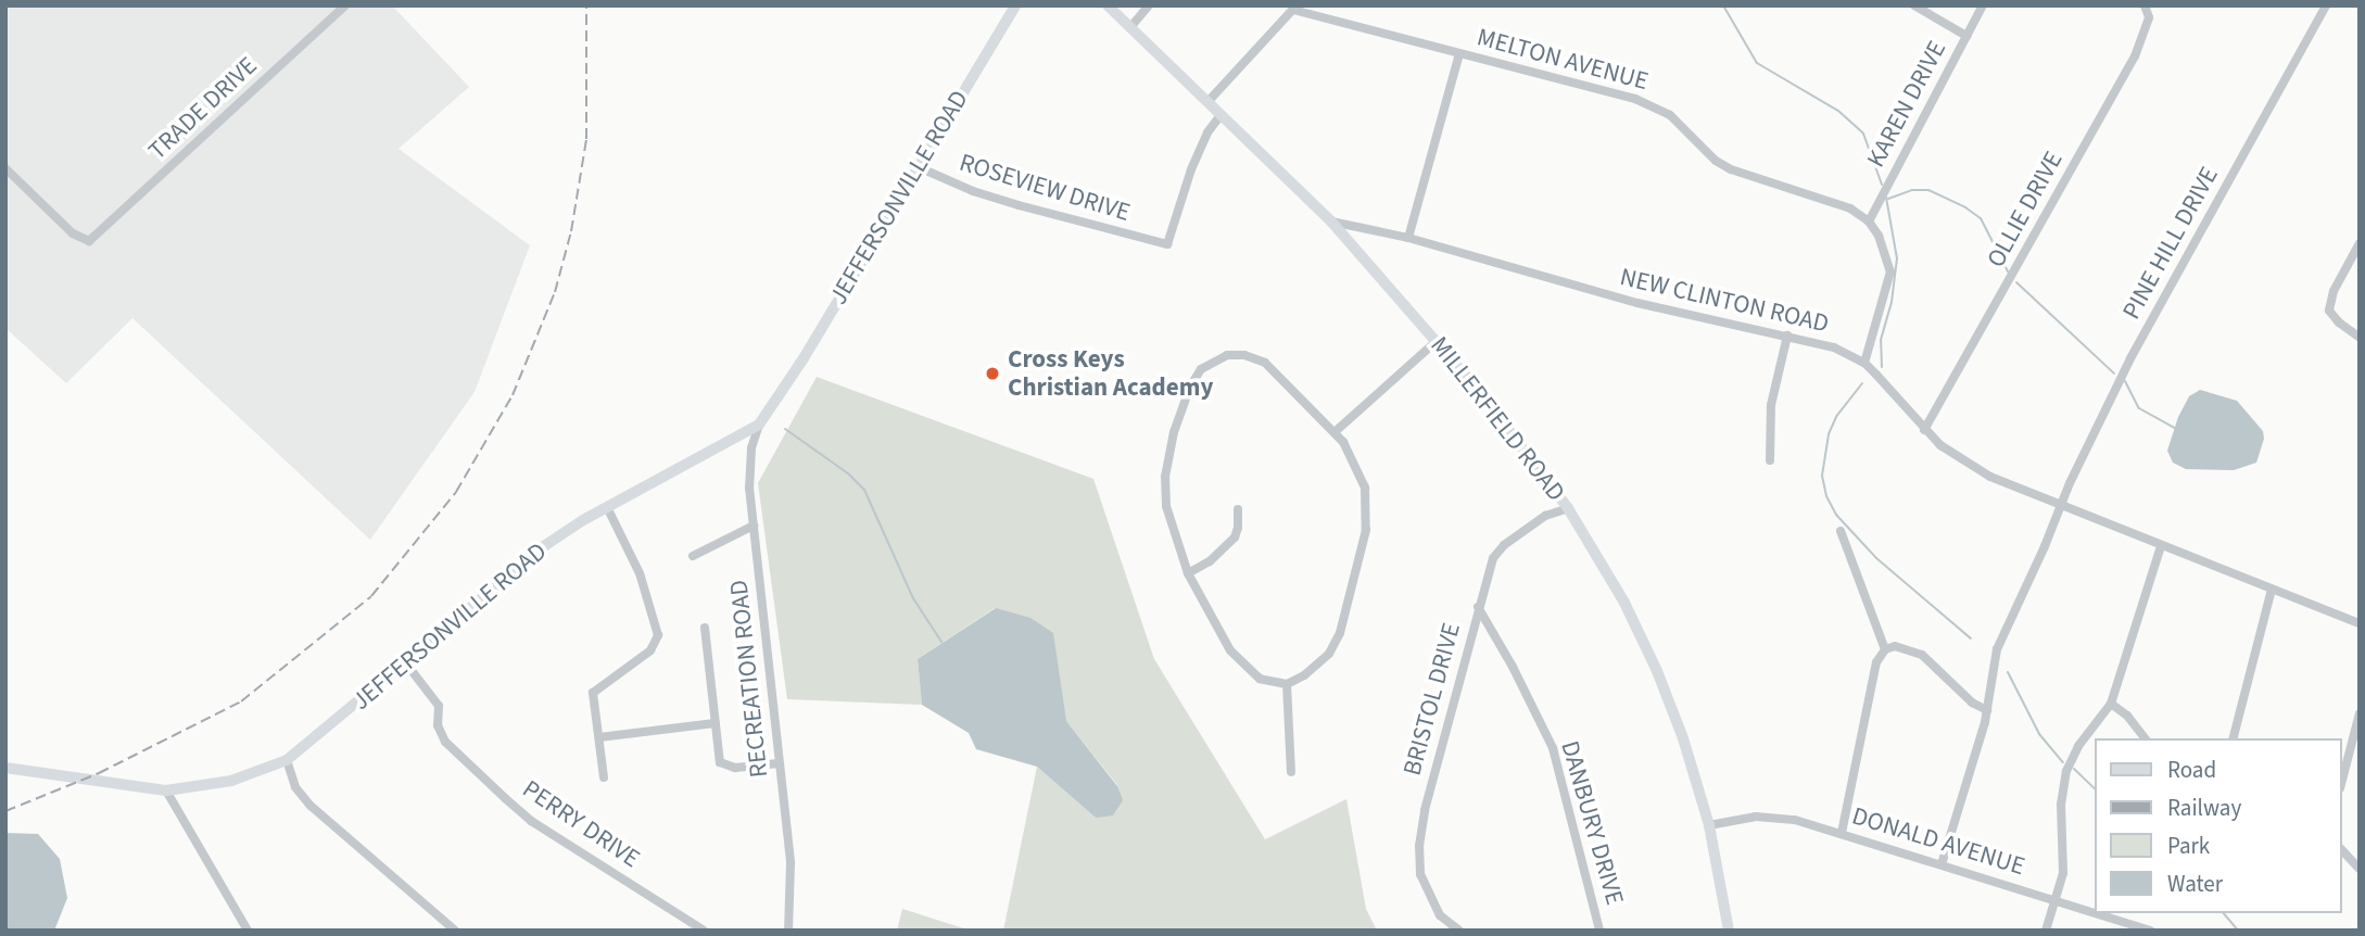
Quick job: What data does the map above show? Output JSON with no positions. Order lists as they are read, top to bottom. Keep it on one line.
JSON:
{"streets":{"main road":["JEFFERSONVILLE ROAD","MILLERFIELD ROAD"],"street":["MELTON AVENUE","KAREN DRIVE","TRADE DRIVE","ROSEVIEW DRIVE","OLLIE DRIVE","PINE HILL DRIVE","NEW CLINTON ROAD","RECREATION ROAD","BRISTOL DRIVE","DANBURY DRIVE","PERRY DRIVE","DONALD AVENUE"]},"crossings":[["MELTON AVENUE","KAREN DRIVE"],["MELTON AVENUE","NEW CLINTON ROAD"],["ROSEVIEW DRIVE","JEFFERSONVILLE ROAD"],["ROSEVIEW DRIVE","MILLERFIELD ROAD"],["JEFFERSONVILLE ROAD","RECREATION ROAD"],["JEFFERSONVILLE ROAD","PERRY DRIVE"],["OLLIE DRIVE","NEW CLINTON ROAD"],["PINE HILL DRIVE","NEW CLINTON ROAD"],["PINE HILL DRIVE","DONALD AVENUE"],["NEW CLINTON ROAD","MILLERFIELD ROAD"],["MILLERFIELD ROAD","BRISTOL DRIVE"],["MILLERFIELD ROAD","DONALD AVENUE"],["BRISTOL DRIVE","DANBURY DRIVE"]],"places":["Cross Keys Christian Academy"],"legend":["Road","Railway","Park","Water"]}
